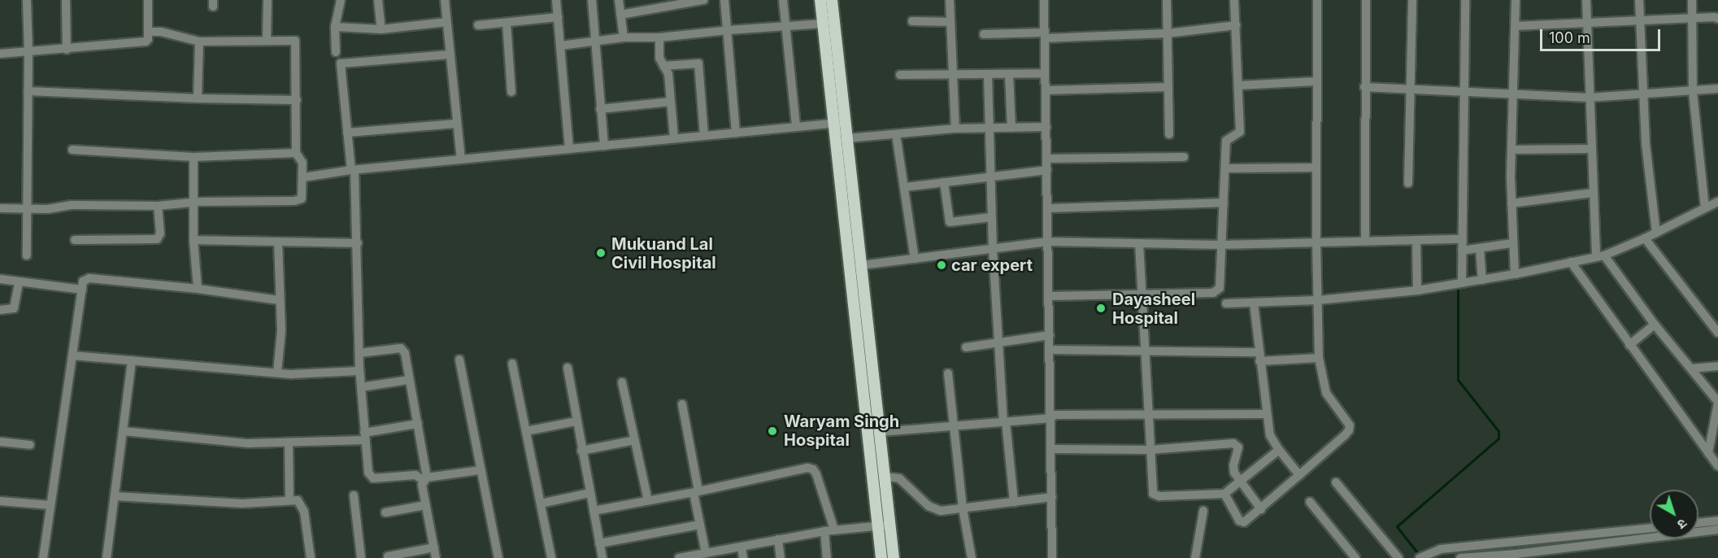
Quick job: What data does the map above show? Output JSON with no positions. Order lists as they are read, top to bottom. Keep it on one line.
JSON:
{"places":["Mukuand Lal Civil Hospital","car expert","Dayasheel Hospital","Waryam Singh Hospital"],"scale_bar":"100 m","north":"bottom right"}
